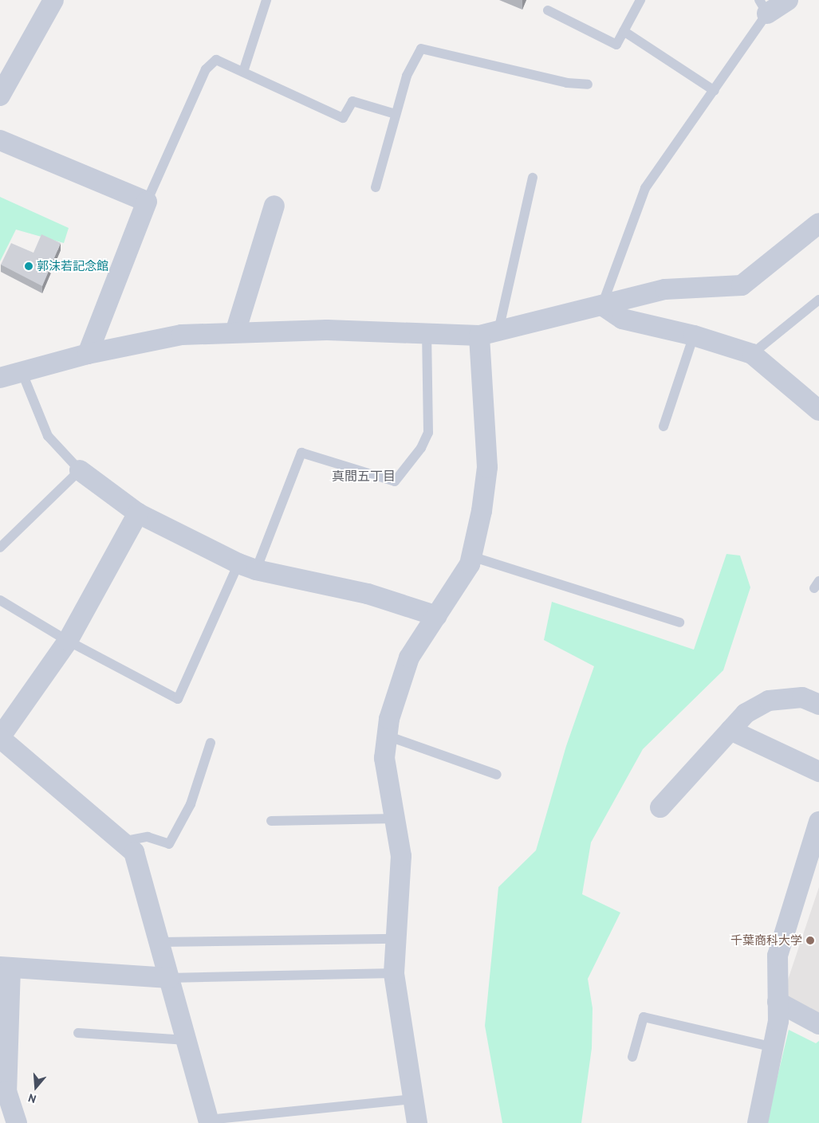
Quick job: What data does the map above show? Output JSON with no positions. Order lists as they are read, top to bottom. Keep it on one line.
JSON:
{"districts":["真間五丁目"],"places":["郭沫若記念館","千葉商科大学"],"north":"bottom"}
